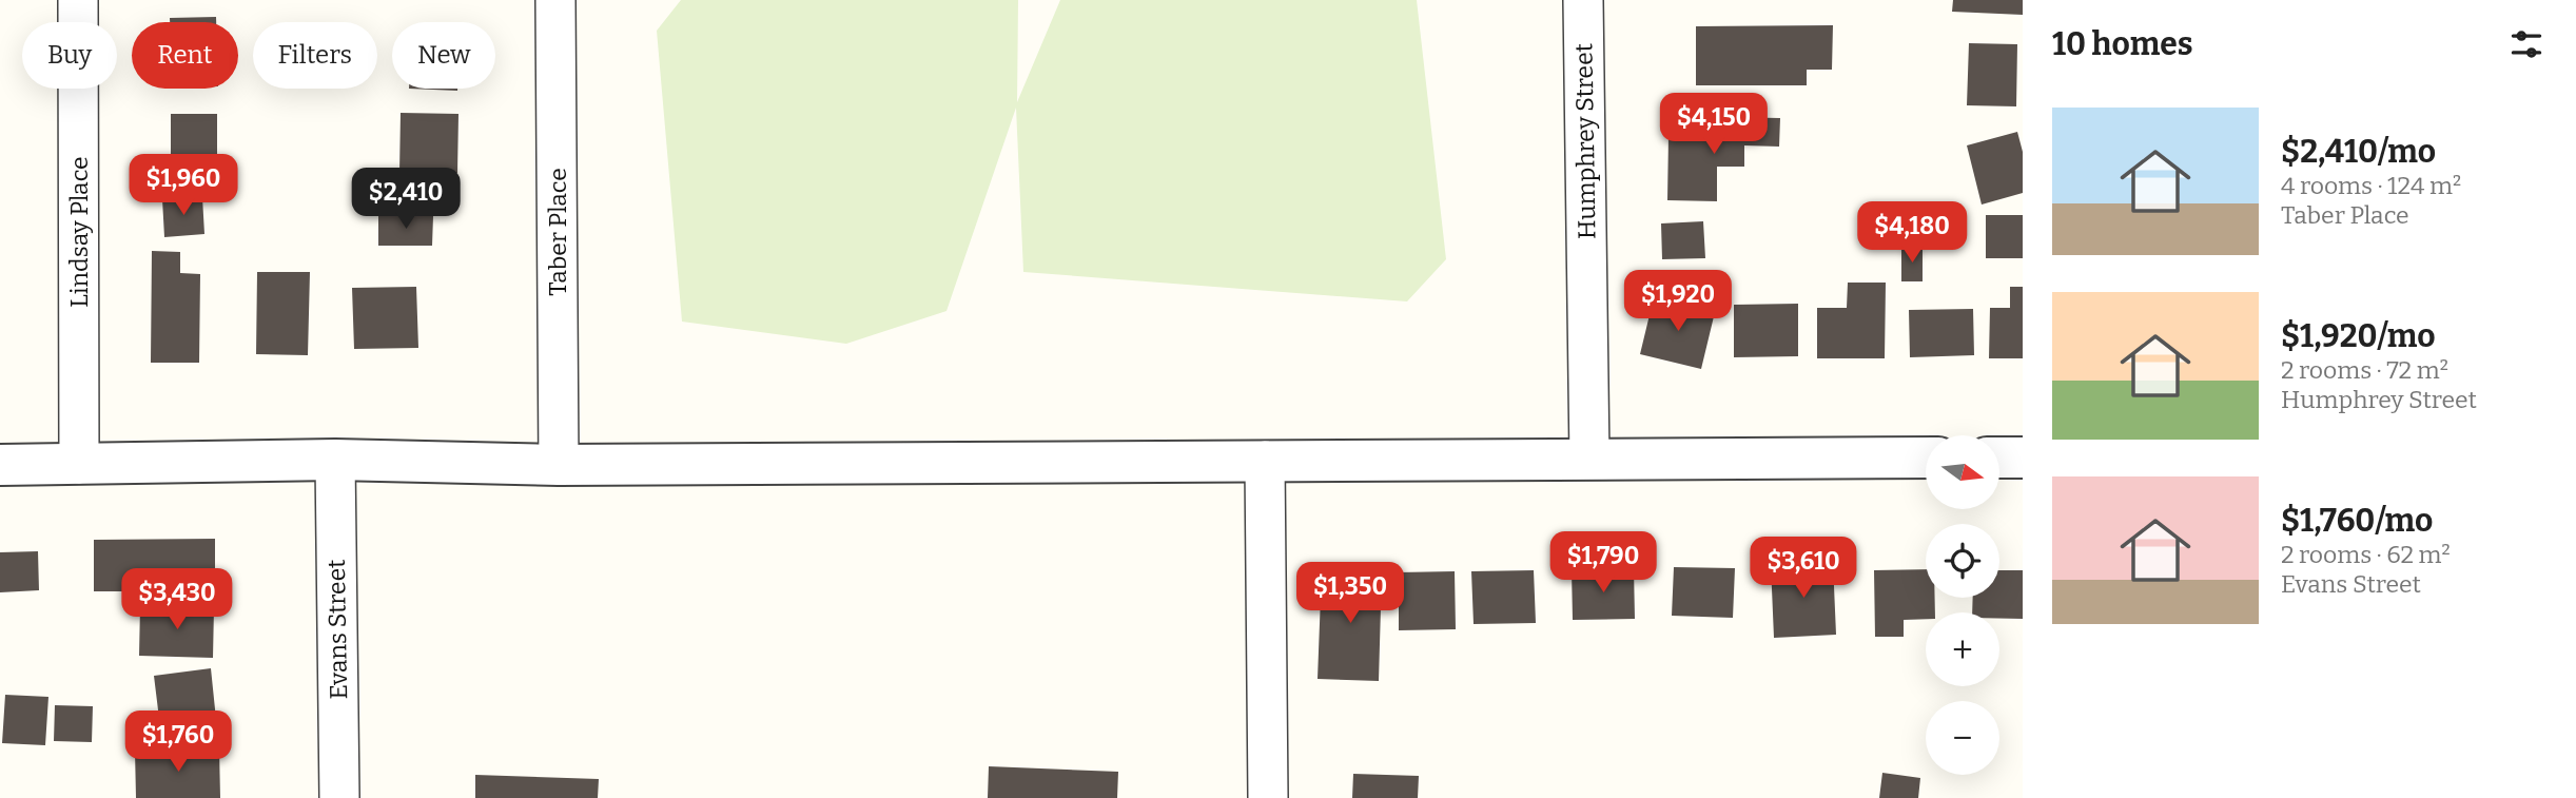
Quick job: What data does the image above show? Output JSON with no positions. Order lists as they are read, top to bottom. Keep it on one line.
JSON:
{"streets":{"street":["Humphrey Street","Lindsay Place","Taber Place","Evans Street"]},"north":"right","page":{"heading":"10 homes","chip":["Buy","Rent","Filters","New"],"list":[{"name":"$2,410/mo","note":"4 rooms · 124 m² · Taber Place"},{"name":"$1,920/mo","note":"2 rooms · 72 m² · Humphrey Street"},{"name":"$1,760/mo","note":"2 rooms · 62 m² · Evans Street"}],"price":["$4,150","$1,960","$2,410","$4,180","$1,920","$1,790","$3,610","$1,350","$3,430","$1,760"],"map_buttons":["+","−"]}}
